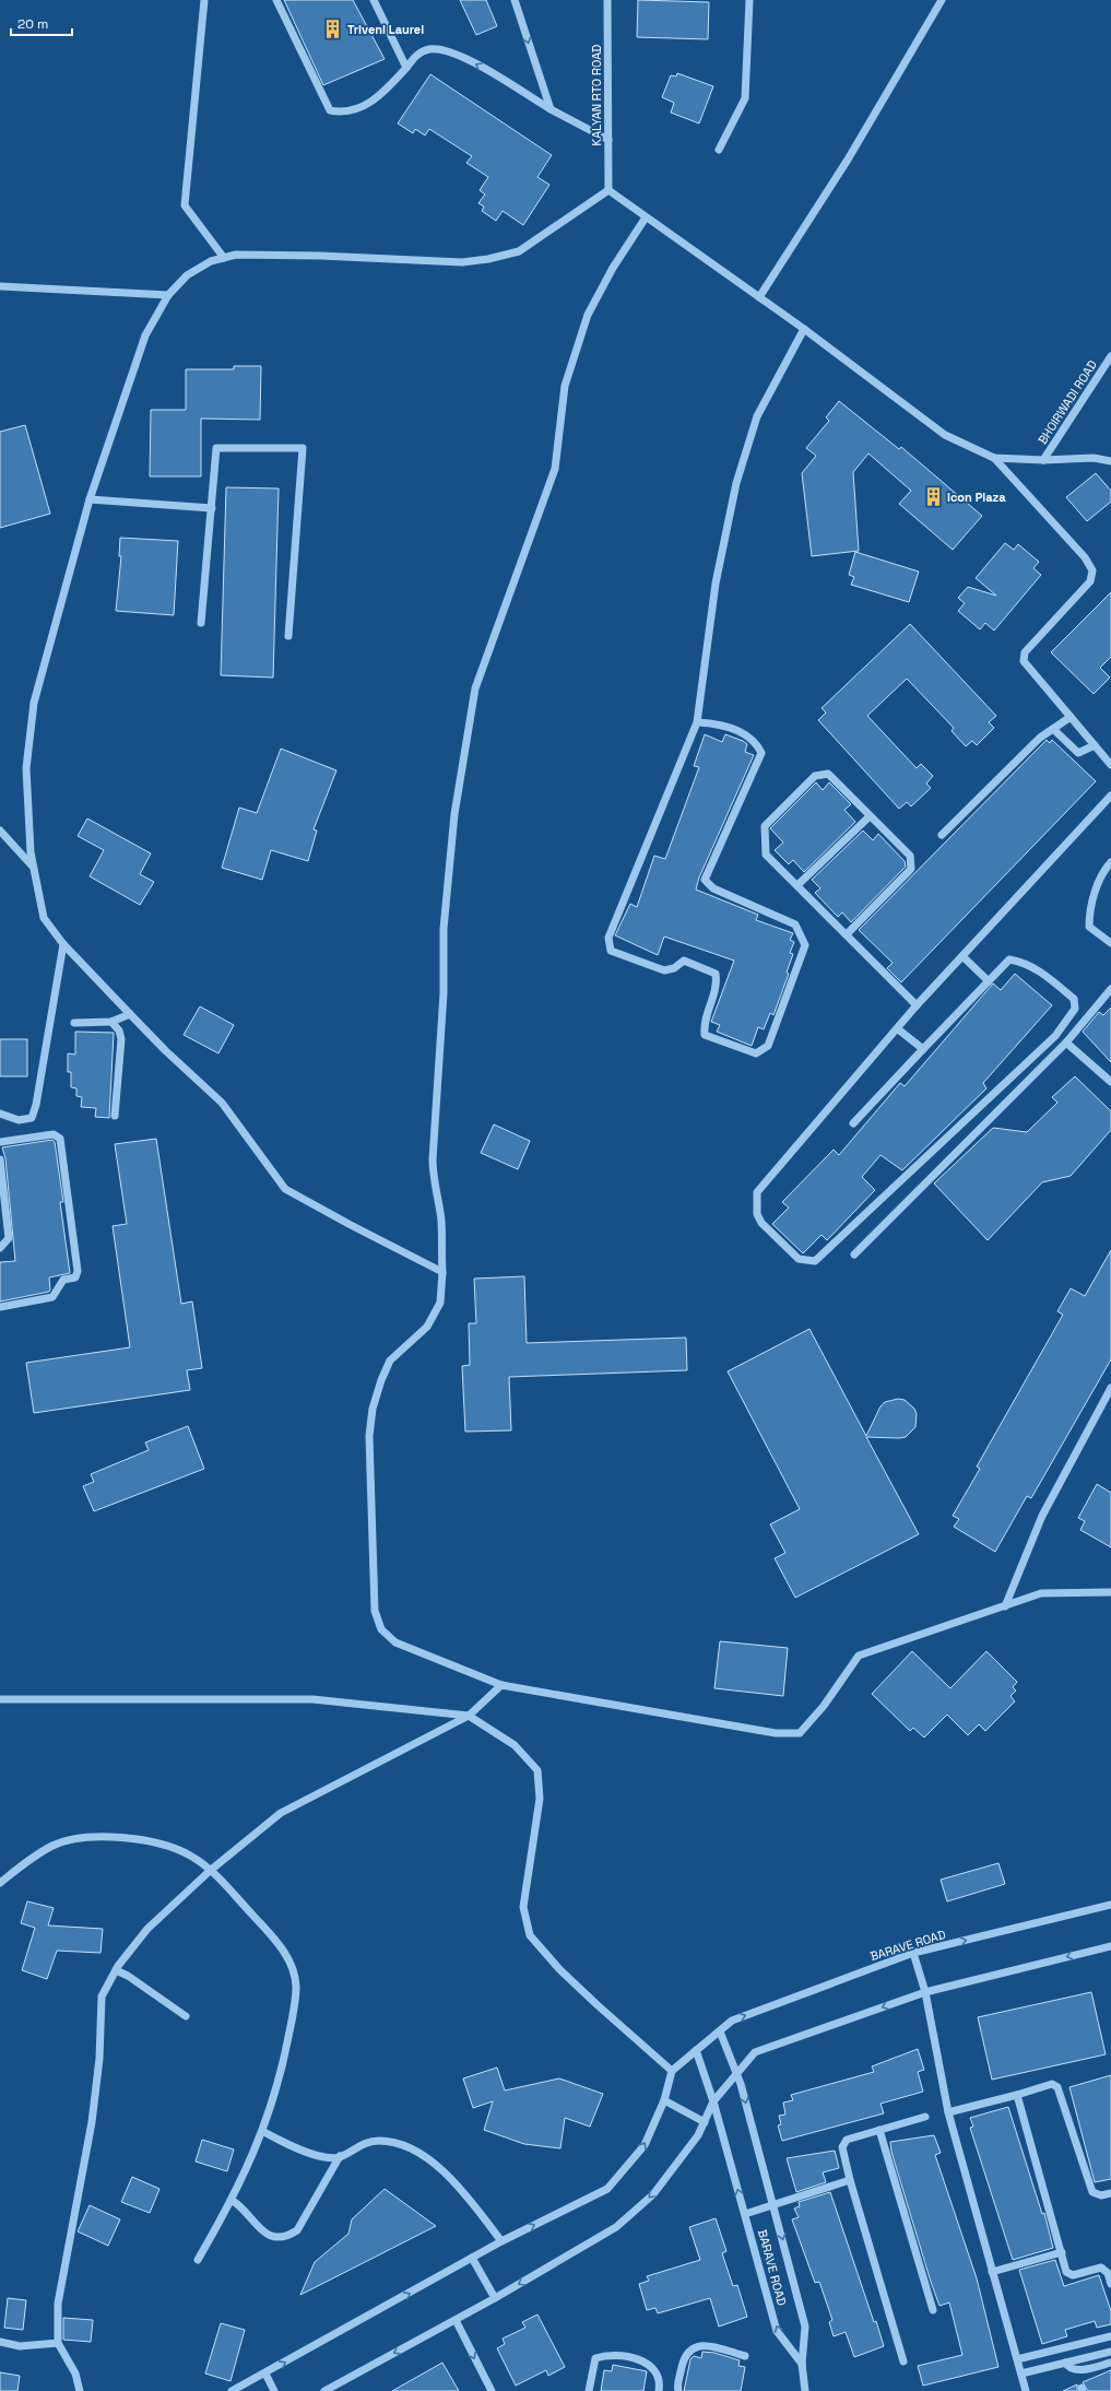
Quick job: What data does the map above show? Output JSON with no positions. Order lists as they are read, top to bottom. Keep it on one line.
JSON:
{"streets":{"street":["KALYAN RTO ROAD","BHOIRWADI ROAD","BARAVE ROAD"]},"places":{"building":["Triveni Laurel","Icon Plaza"]},"scale_bar":"20 m"}
